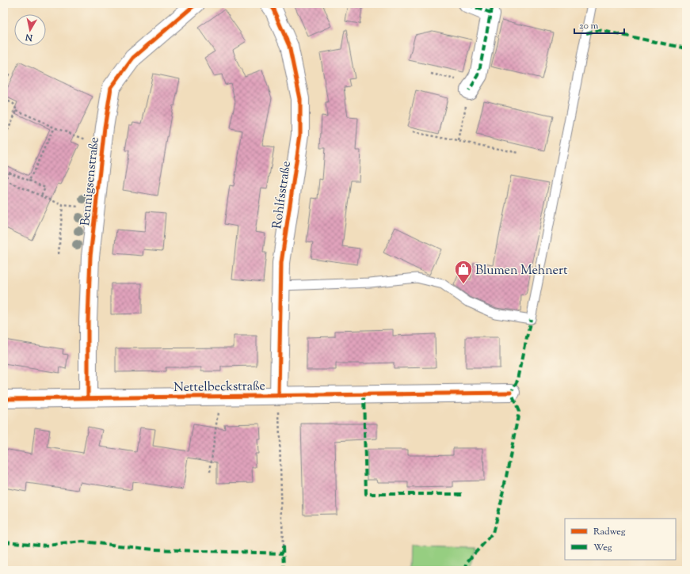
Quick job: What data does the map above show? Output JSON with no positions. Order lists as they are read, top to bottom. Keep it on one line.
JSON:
{"streets":{"street":["Bennigsenstraße","Rohlfsstraße","Nettelbeckstraße"]},"crossings":[["Bennigsenstraße","Nettelbeckstraße"],["Rohlfsstraße","Nettelbeckstraße"]],"places":{"shop":["Blumen Mehnert"]},"legend":["Radweg","Weg"],"scale_bar":"20 m","north":"bottom"}
